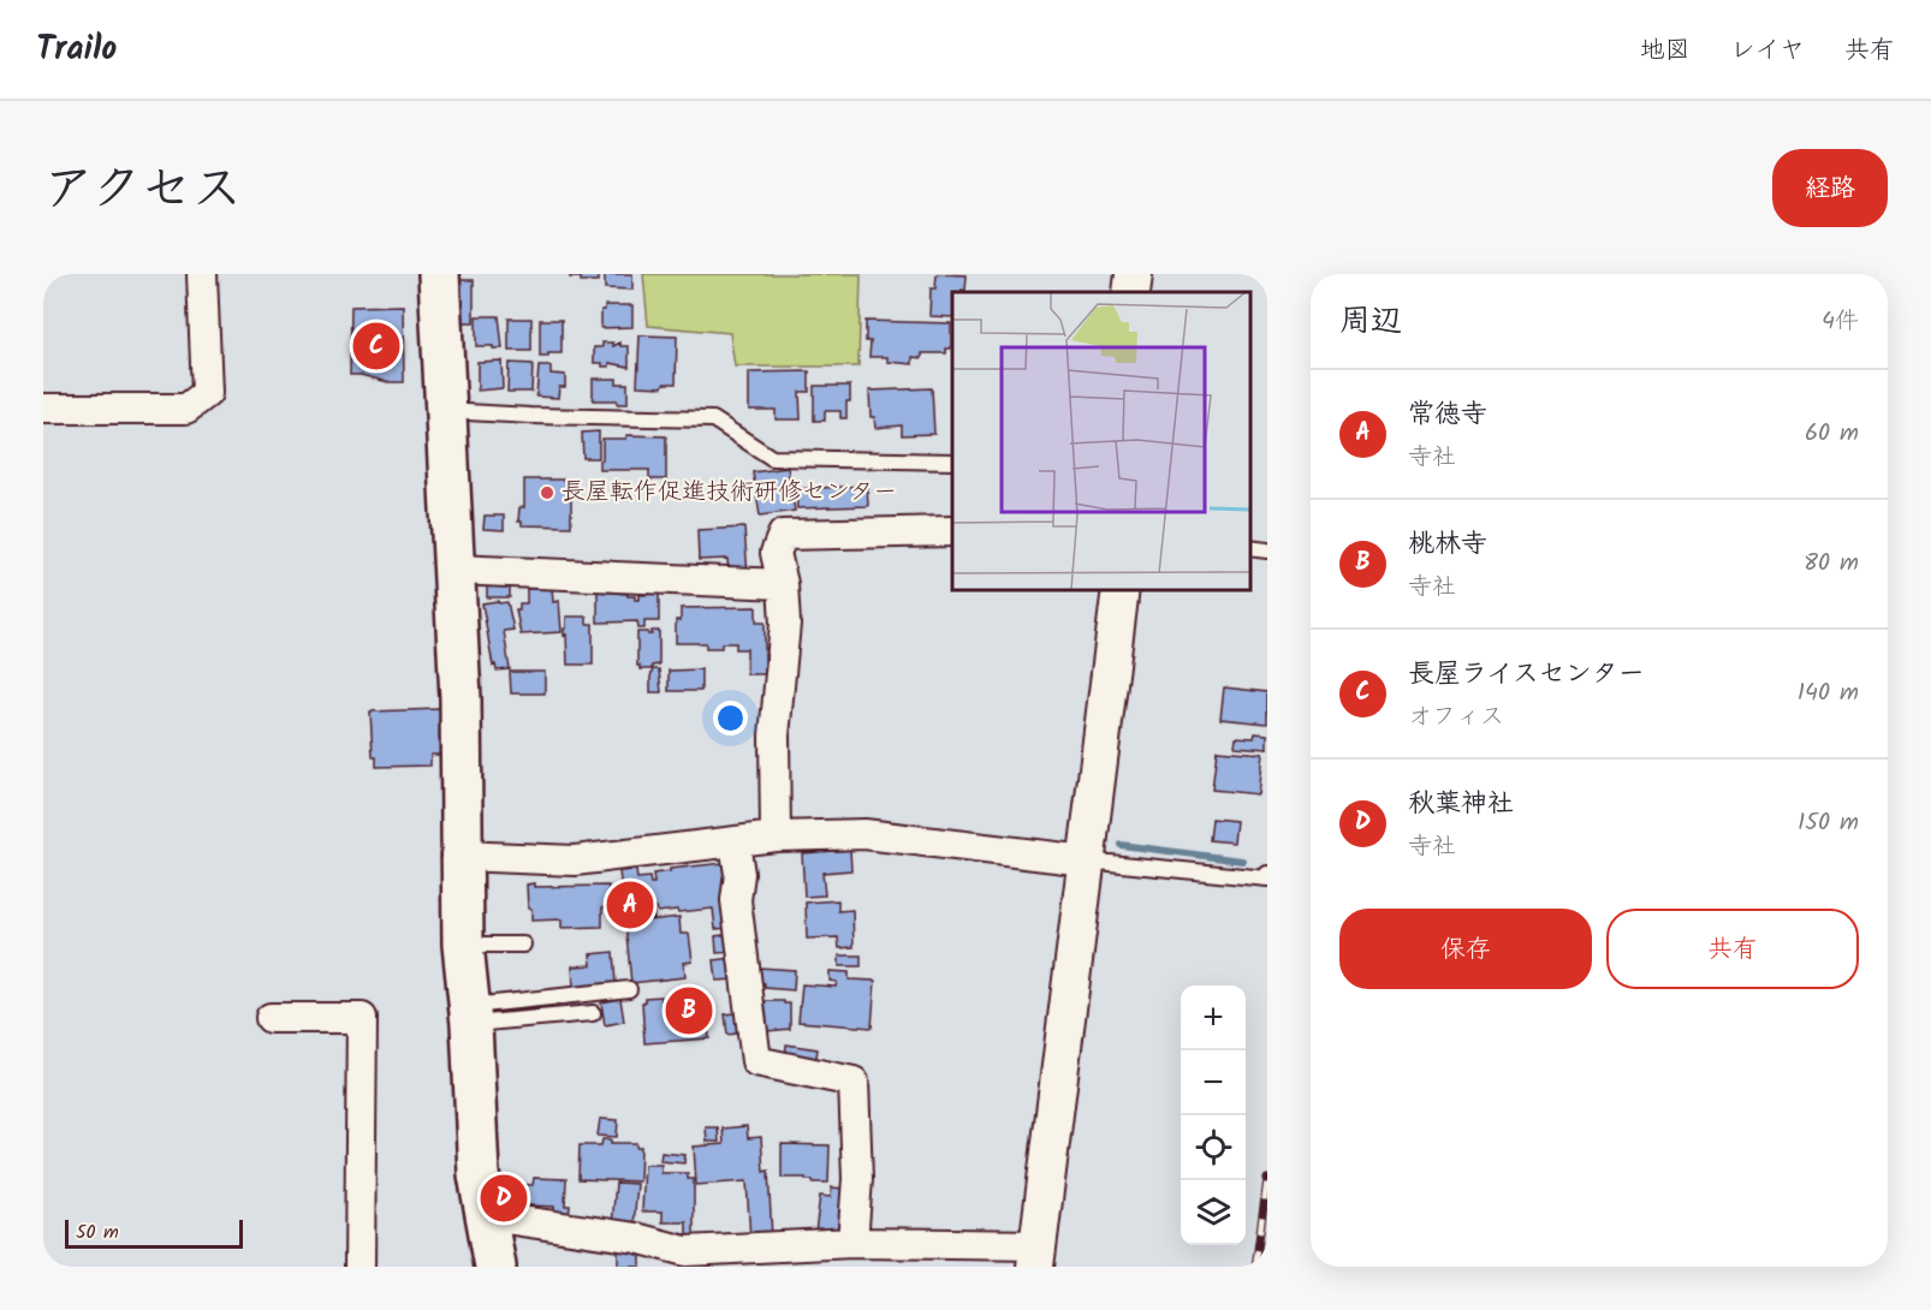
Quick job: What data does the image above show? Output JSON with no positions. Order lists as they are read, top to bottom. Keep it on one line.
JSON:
{"places":["長屋転作促進技術研修センター"],"scale_bar":"50 m","page":{"header":"Trailo","nav":["地図","レイヤ","共有"],"title":"アクセス","buttons":["経路",["保存","共有"]],"heading":["周辺","4件"],"pins":["C","A","B","D"],"list":[{"mark":"A","name":"常徳寺","note":"寺社","value":"60 m"},{"mark":"B","name":"桃林寺","note":"寺社","value":"80 m"},{"mark":"C","name":"長屋ライスセンター","note":"オフィス","value":"140 m"},{"mark":"D","name":"秋葉神社","note":"寺社","value":"150 m"}],"map_buttons":["+","−"],"scale":"50 m"}}
